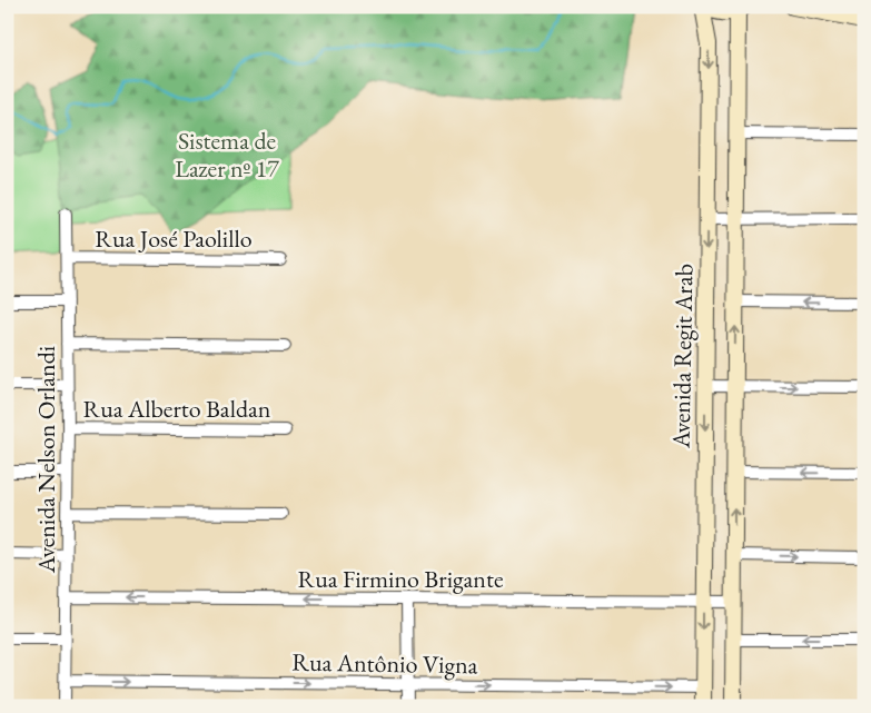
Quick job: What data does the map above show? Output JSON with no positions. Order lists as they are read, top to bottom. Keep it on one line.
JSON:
{"streets":{"main road":["Avenida Regit Arab"],"street":["Rua José Paolillo","Rua Alberto Baldan","Avenida Nelson Orlandi","Rua Firmino Brigante","Rua Antônio Vigna"]},"crossings":[["Rua José Paolillo","Avenida Nelson Orlandi"],["Avenida Regit Arab","Rua Firmino Brigante"],["Avenida Regit Arab","Rua Antônio Vigna"],["Rua Alberto Baldan","Avenida Nelson Orlandi"],["Avenida Nelson Orlandi","Rua Firmino Brigante"],["Avenida Nelson Orlandi","Rua Antônio Vigna"]],"one_way":["Rua Antônio Vigna"],"parks":["Sistema de Lazer nº 17"]}
